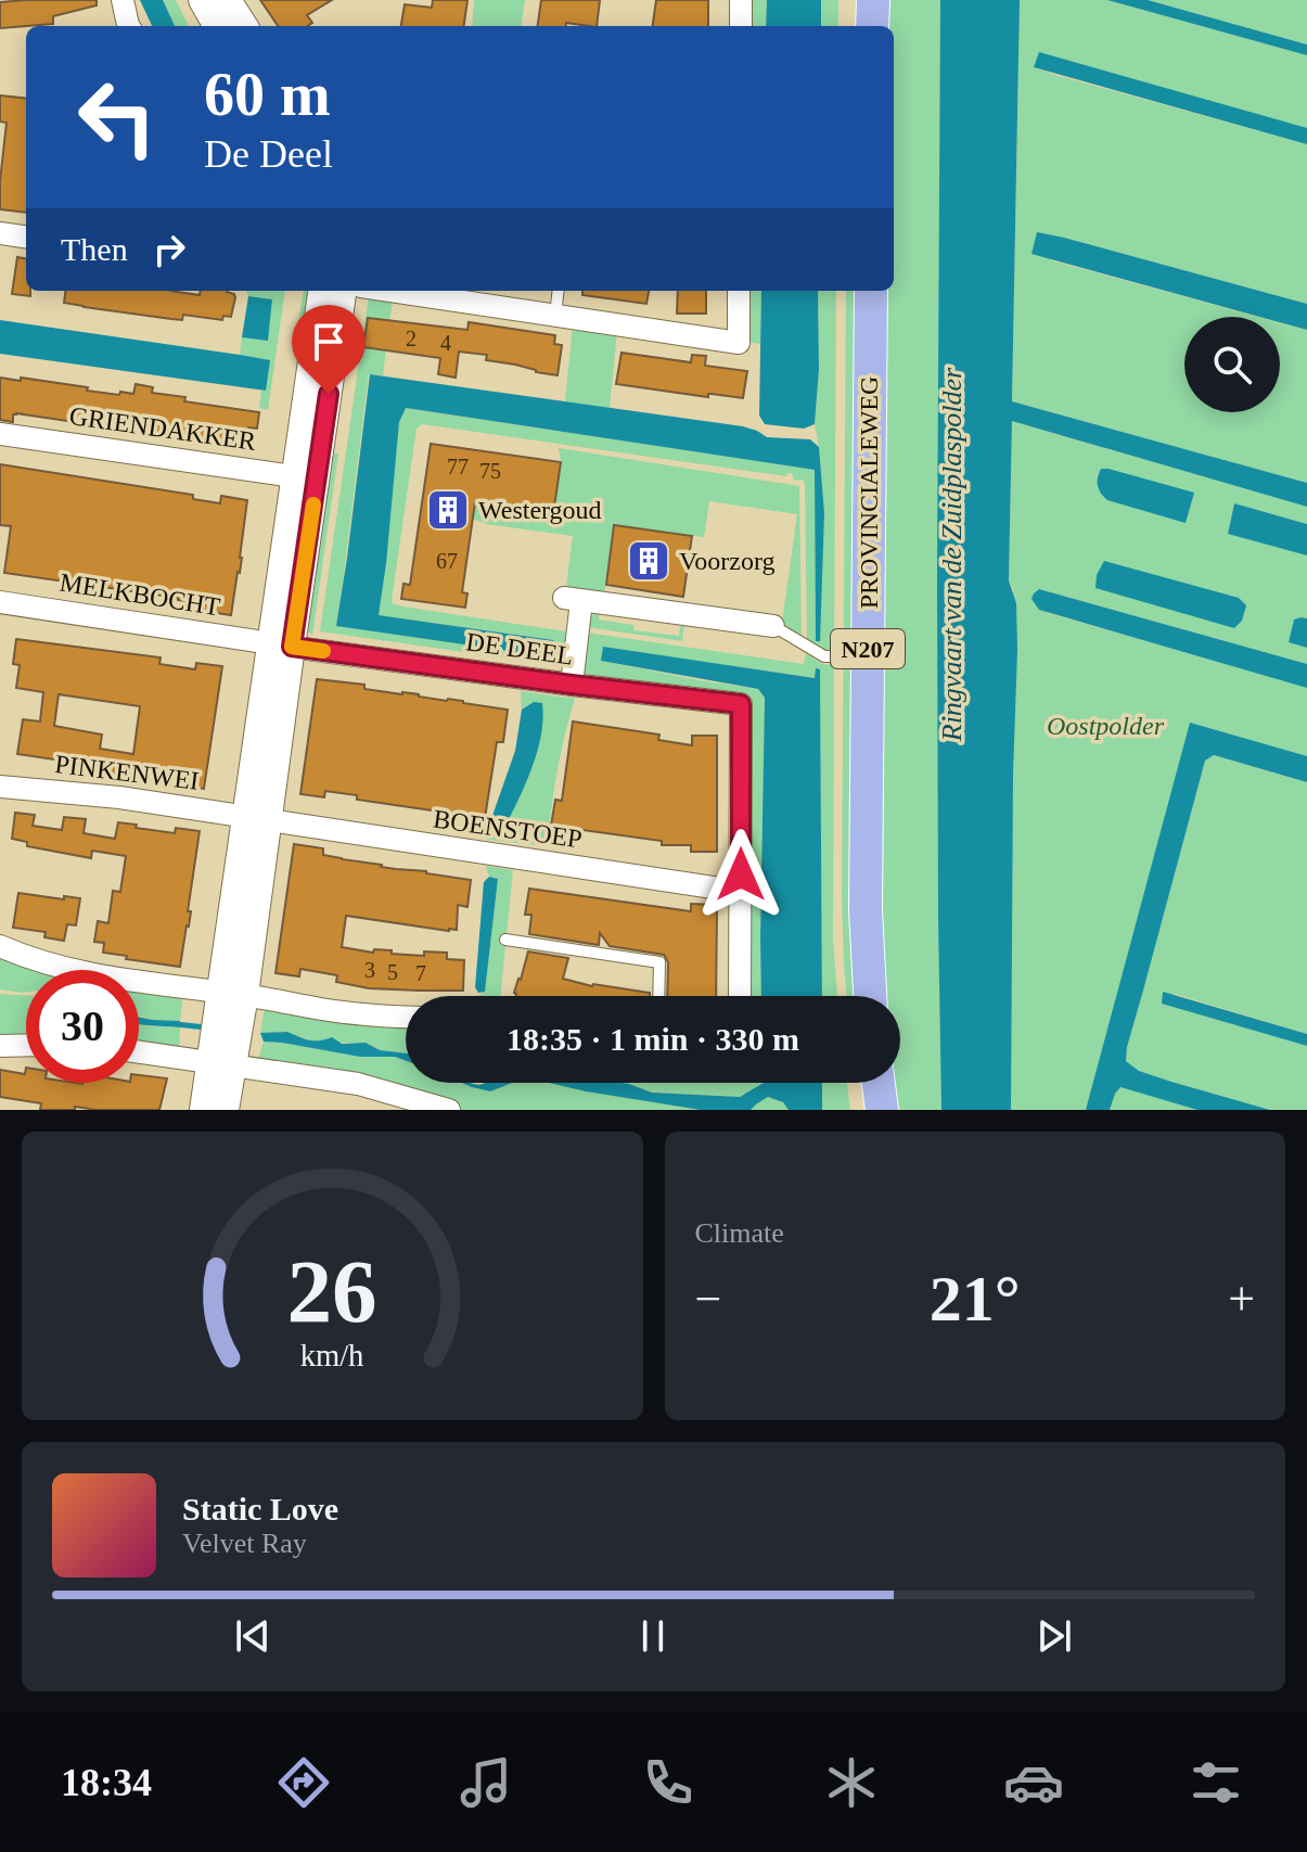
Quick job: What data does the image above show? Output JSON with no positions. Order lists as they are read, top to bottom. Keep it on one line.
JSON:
{"streets":{"main road":["PROVINCIALEWEG","N207"],"street":["GRIENDAKKER","MELKBOCHT","DE DEEL","PINKENWEI","BOENSTOEP"]},"crossings":[["MELKBOCHT","DE DEEL"],["DE DEEL","BOENSTOEP"],["PINKENWEI","BOENSTOEP"]],"water":["Ringvaart van de Zuidplaspolder"],"parks":["Oostpolder"],"places":{"building":["Westergoud","Voorzorg"]},"house_numbers":["2","4","77","75","67","3","5","7"],"page":{"turn":["60 m","De Deel"],"then":"Then","limit":"30","trip":"18:35 · 1 min · 330 m","tile":"Climate","heat":["−","21°","+"],"song":["Static Love","Velvet Ray"],"tabs":"18:34","gauge":["26","km/h"]}}
